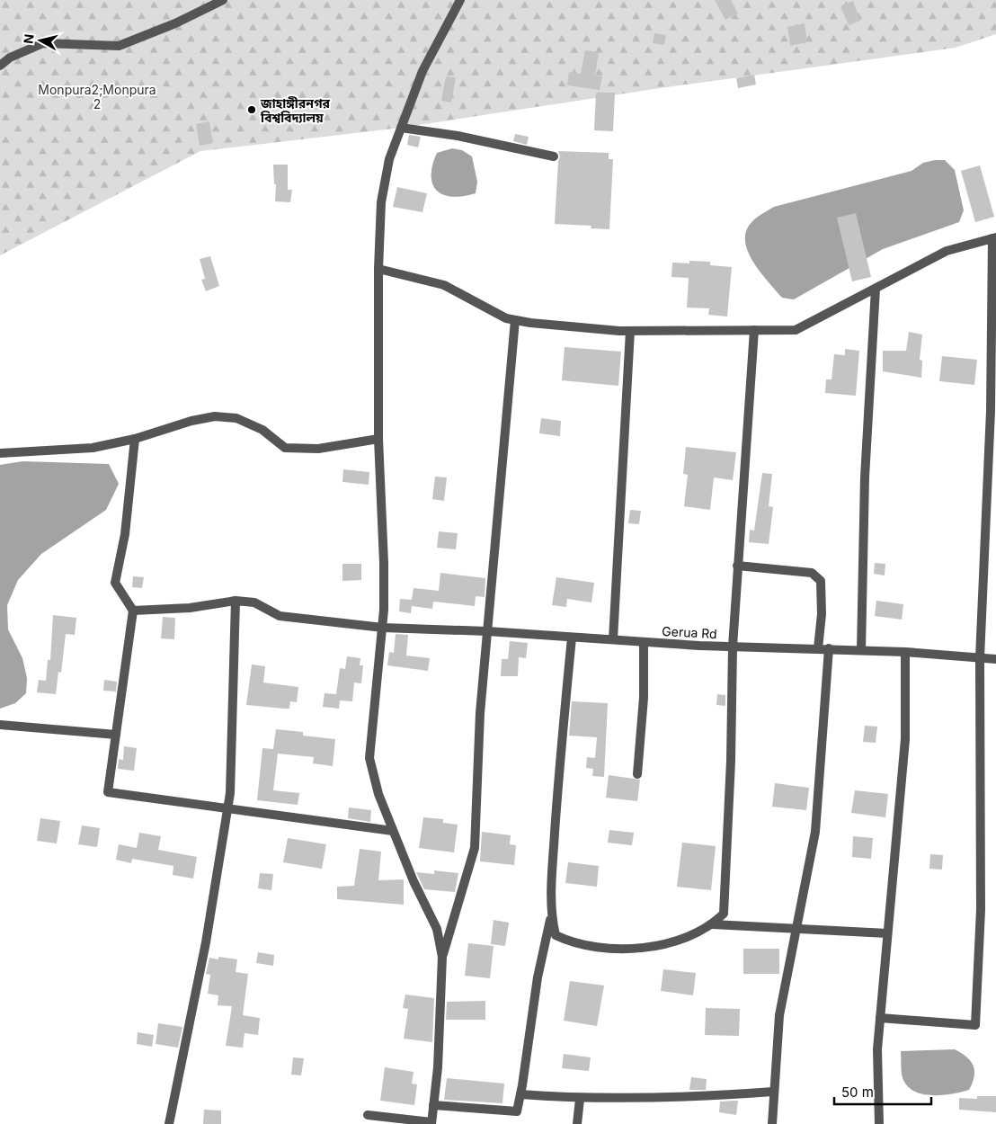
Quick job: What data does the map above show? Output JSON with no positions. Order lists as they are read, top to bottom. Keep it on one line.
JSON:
{"streets":{"street":["Gerua Rd"]},"parks":["Monpura2;Monpura 2"],"places":["জাহাঙ্গীরনগর বিশ্ববিদ্যালয়"],"scale_bar":"50 m","north":"left"}
